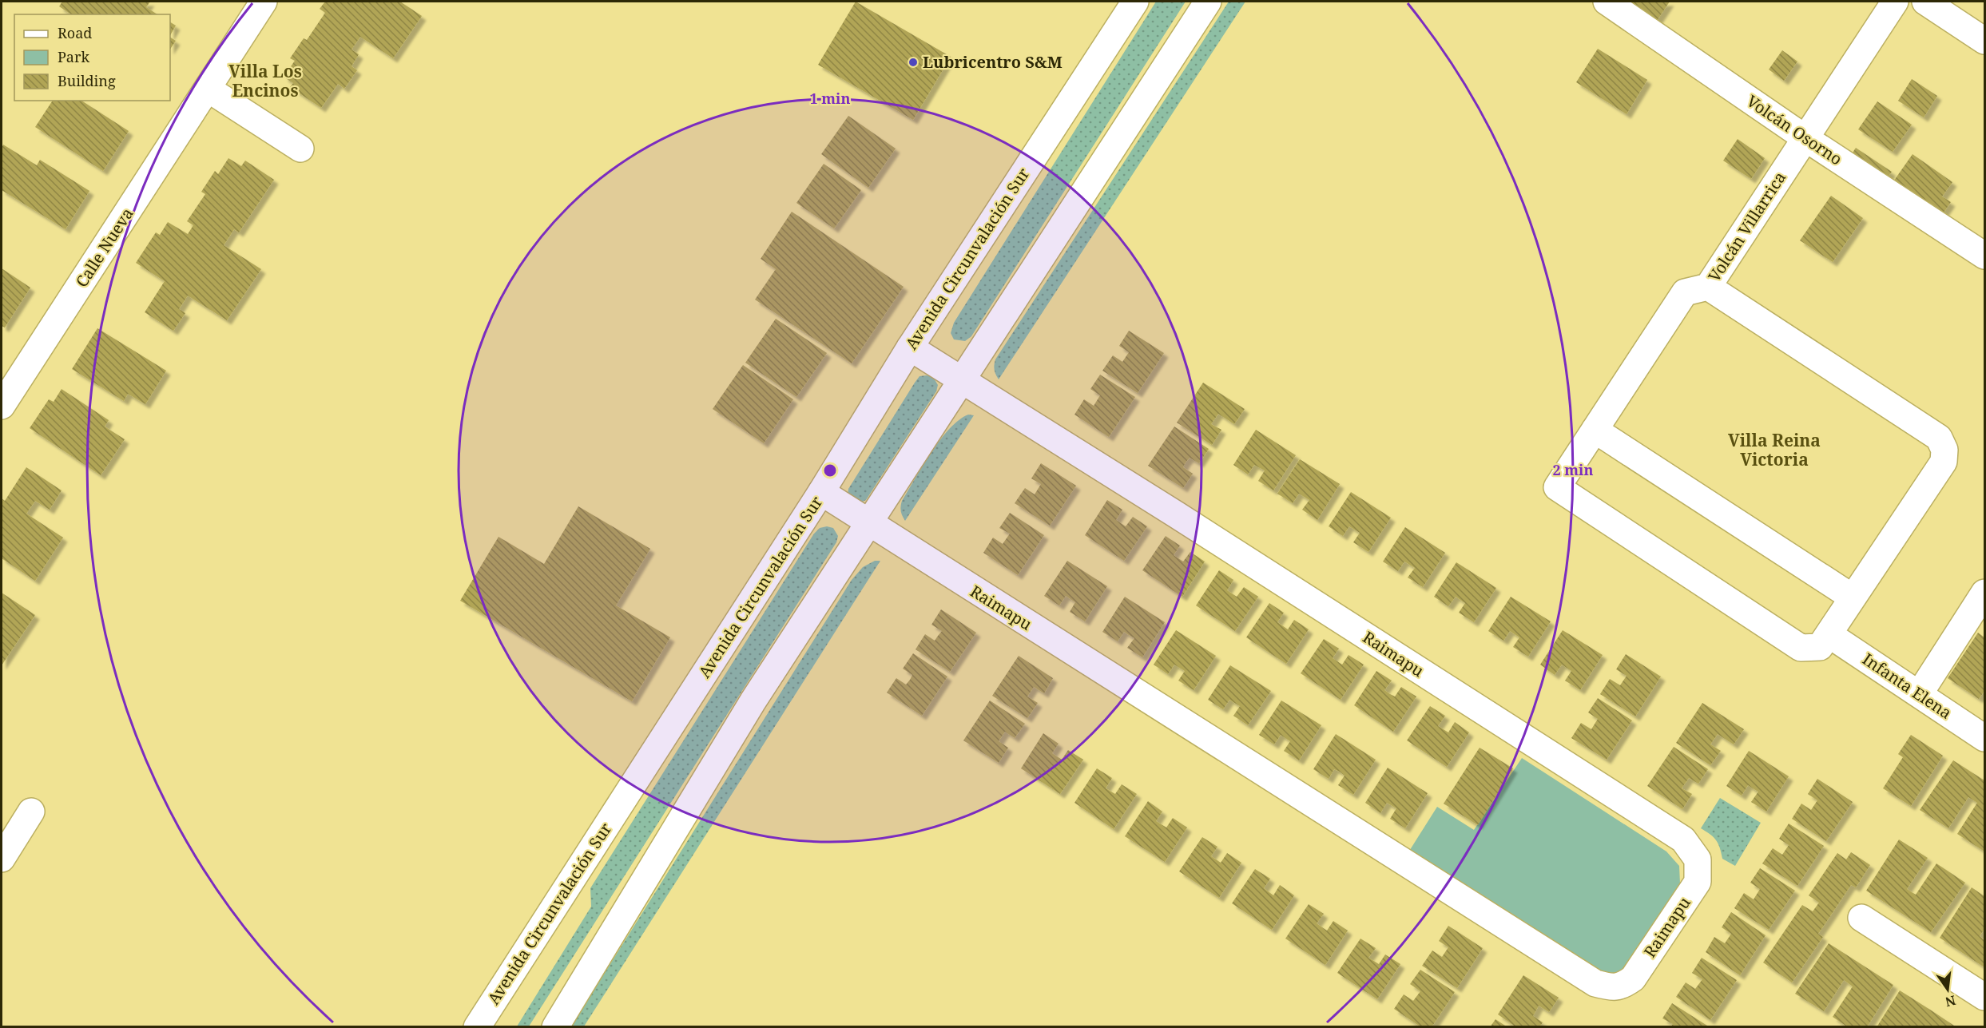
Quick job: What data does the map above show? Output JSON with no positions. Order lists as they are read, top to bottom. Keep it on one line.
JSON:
{"streets":{"street":["Volcán Osorno","Volcán Villarrica","Calle Nueva","Avenida Circunvalación Sur","Raimapu","Infanta Elena"]},"crossings":[["Volcán Osorno","Volcán Villarrica"],["Volcán Villarrica","Infanta Elena"],["Avenida Circunvalación Sur","Raimapu"]],"districts":["Villa Los Encinos","Villa Reina Victoria"],"places":["Lubricentro S&M"],"legend":["Road","Park","Building"],"north":"bottom","rings":["1 min","2 min"]}
